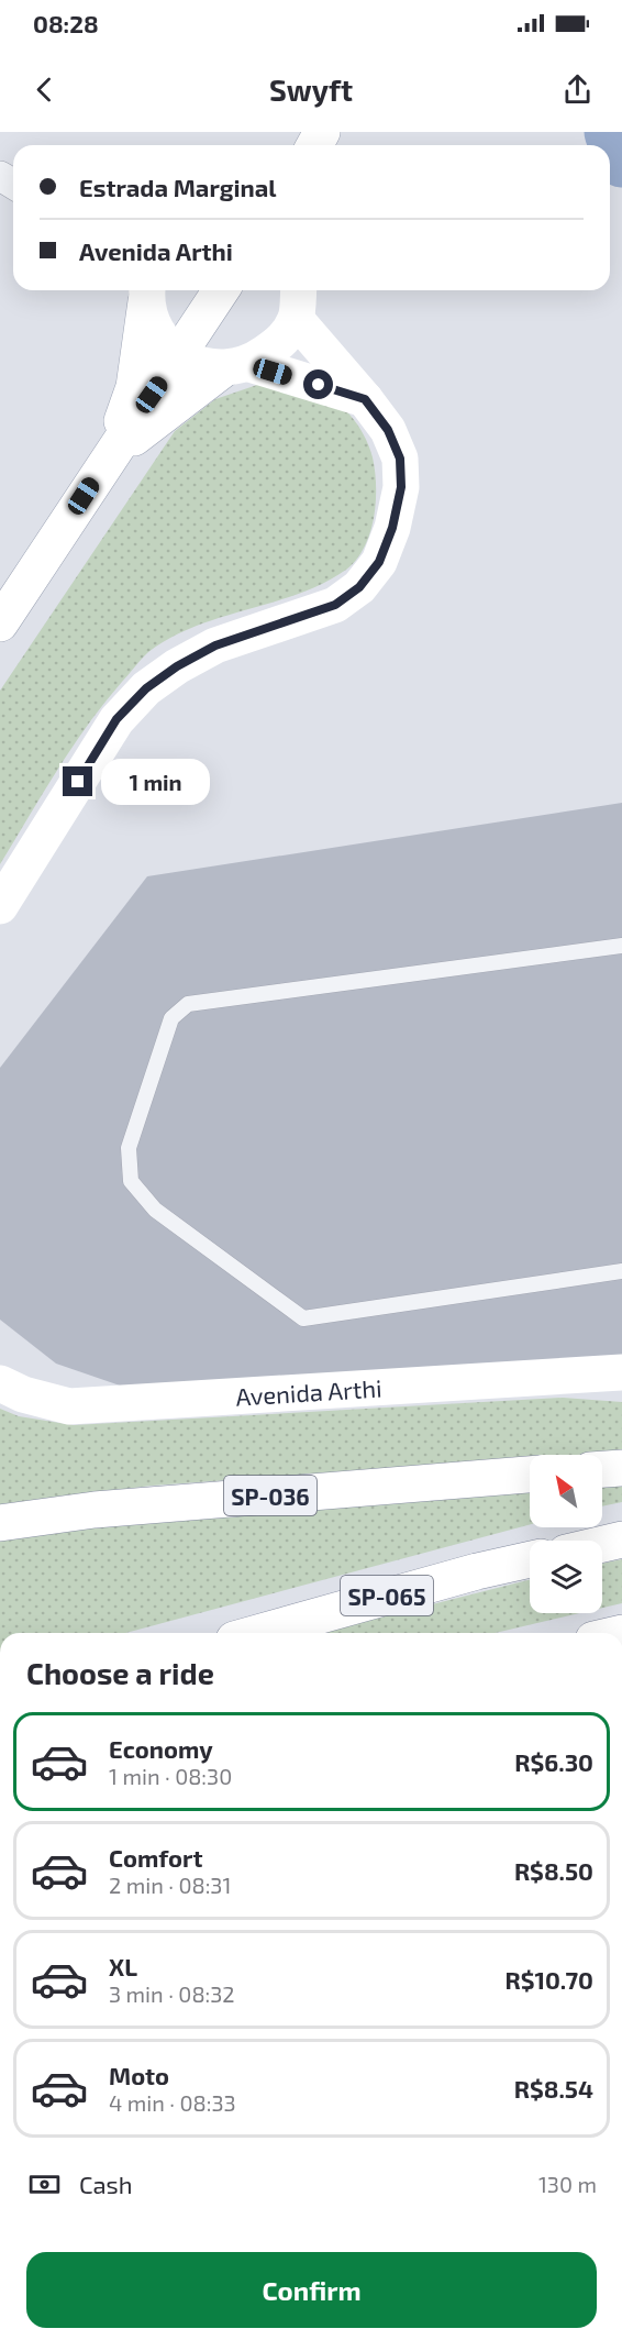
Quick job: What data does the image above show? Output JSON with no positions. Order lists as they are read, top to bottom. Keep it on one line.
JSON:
{"streets":{"main road":["Avenida Arthi","SP-036","SP-065"]},"north":"top left","page":{"status":"08:28","header":"Swyft","banner":["Estrada Marginal","Avenida Arthi"],"bubble":"1 min","heading":"Choose a ride","list":[{"name":"Economy","note":"1 min · 08:30","value":"R$6.30"},{"name":"Comfort","note":"2 min · 08:31","value":"R$8.50"},{"name":"XL","note":"3 min · 08:32","value":"R$10.70"},{"name":"Moto","note":"4 min · 08:33","value":"R$8.54"}],"pay":["Cash","130 m"],"buttons":"Confirm"}}
